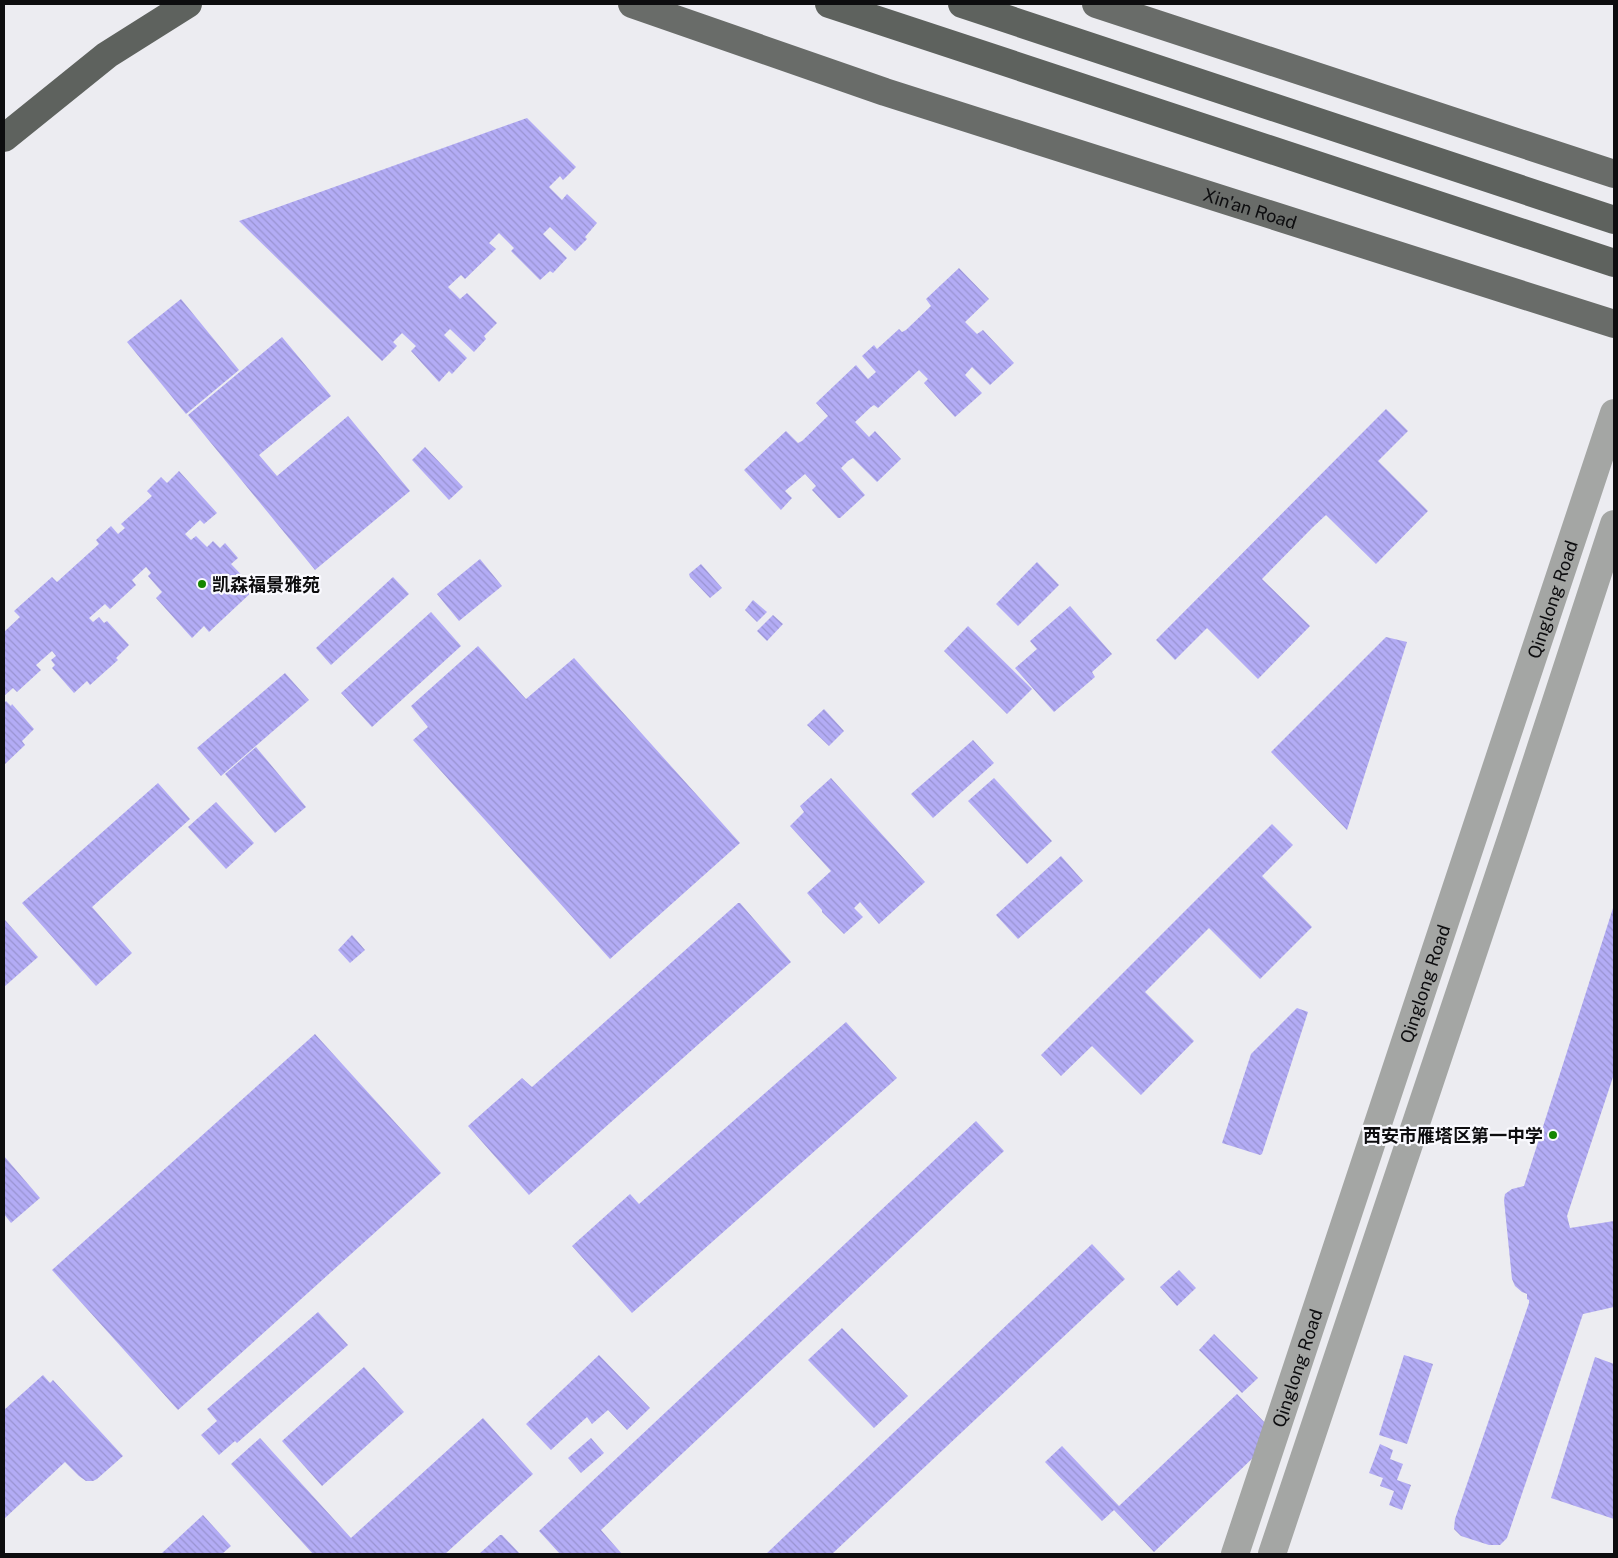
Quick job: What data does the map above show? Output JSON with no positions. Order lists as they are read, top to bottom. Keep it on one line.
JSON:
{"streets":{"main road":["Xin'an Road"],"street":["Qinglong Road"]},"places":["凯森福景雅苑","西安市雁塔区第一中学"]}
